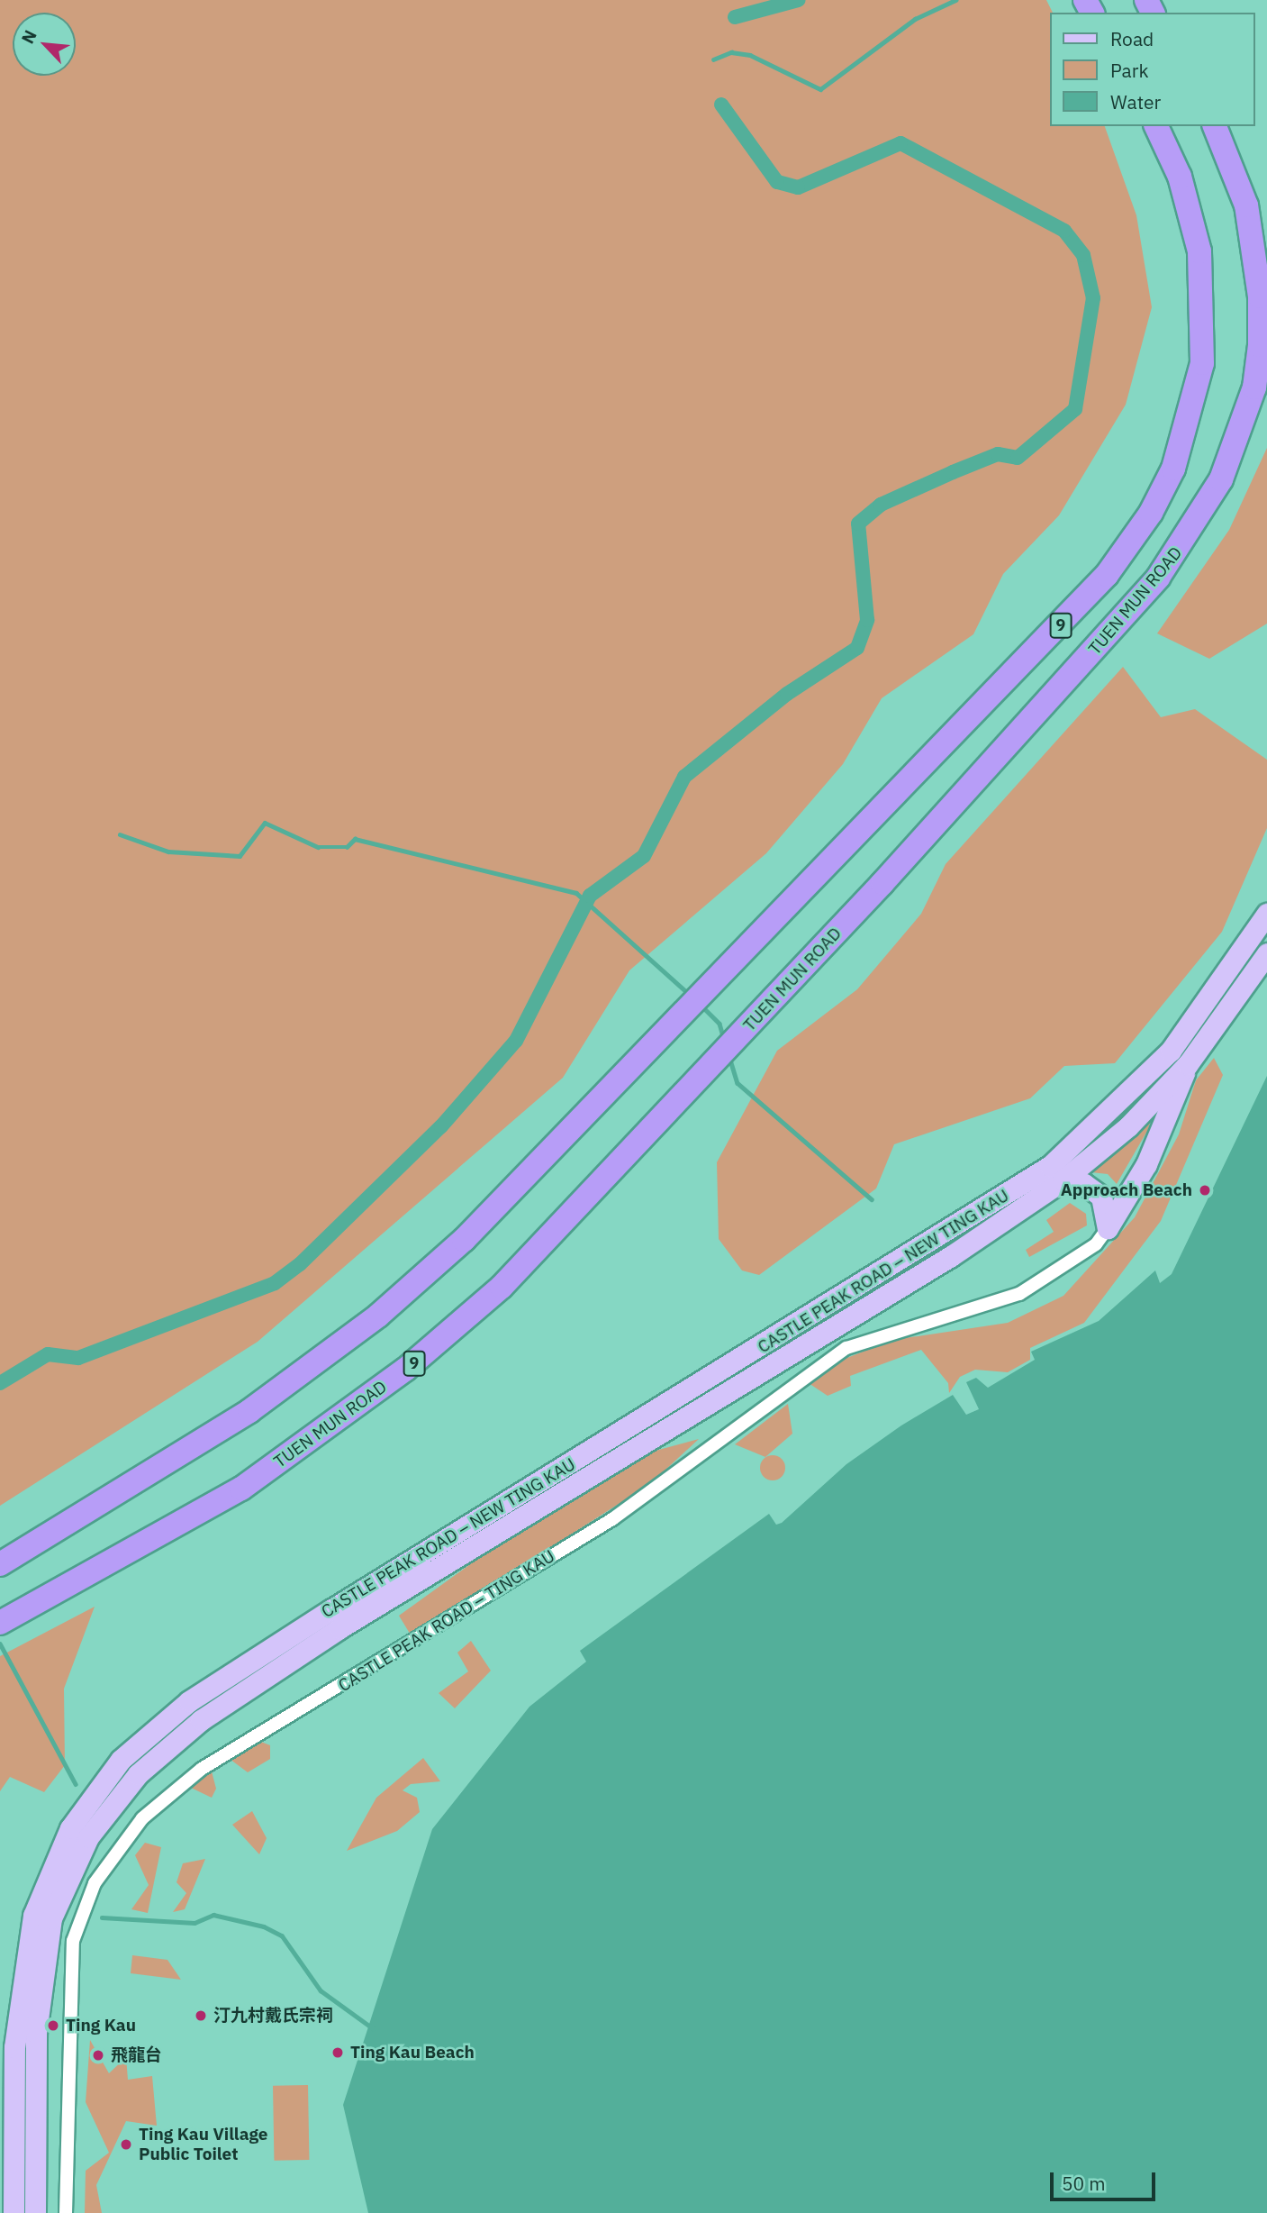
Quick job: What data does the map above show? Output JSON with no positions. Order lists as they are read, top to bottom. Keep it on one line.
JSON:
{"streets":{"highway":["TUEN MUN ROAD","9"],"main road":["CASTLE PEAK ROAD – NEW TING KAU"],"street":["CASTLE PEAK ROAD – TING KAU"]},"places":["Approach Beach","汀九村戴氏宗祠","Ting Kau","Ting Kau Beach","飛龍台","Ting Kau Village Public Toilet"],"legend":["Road","Park","Water"],"scale_bar":"50 m","north":"top left"}
